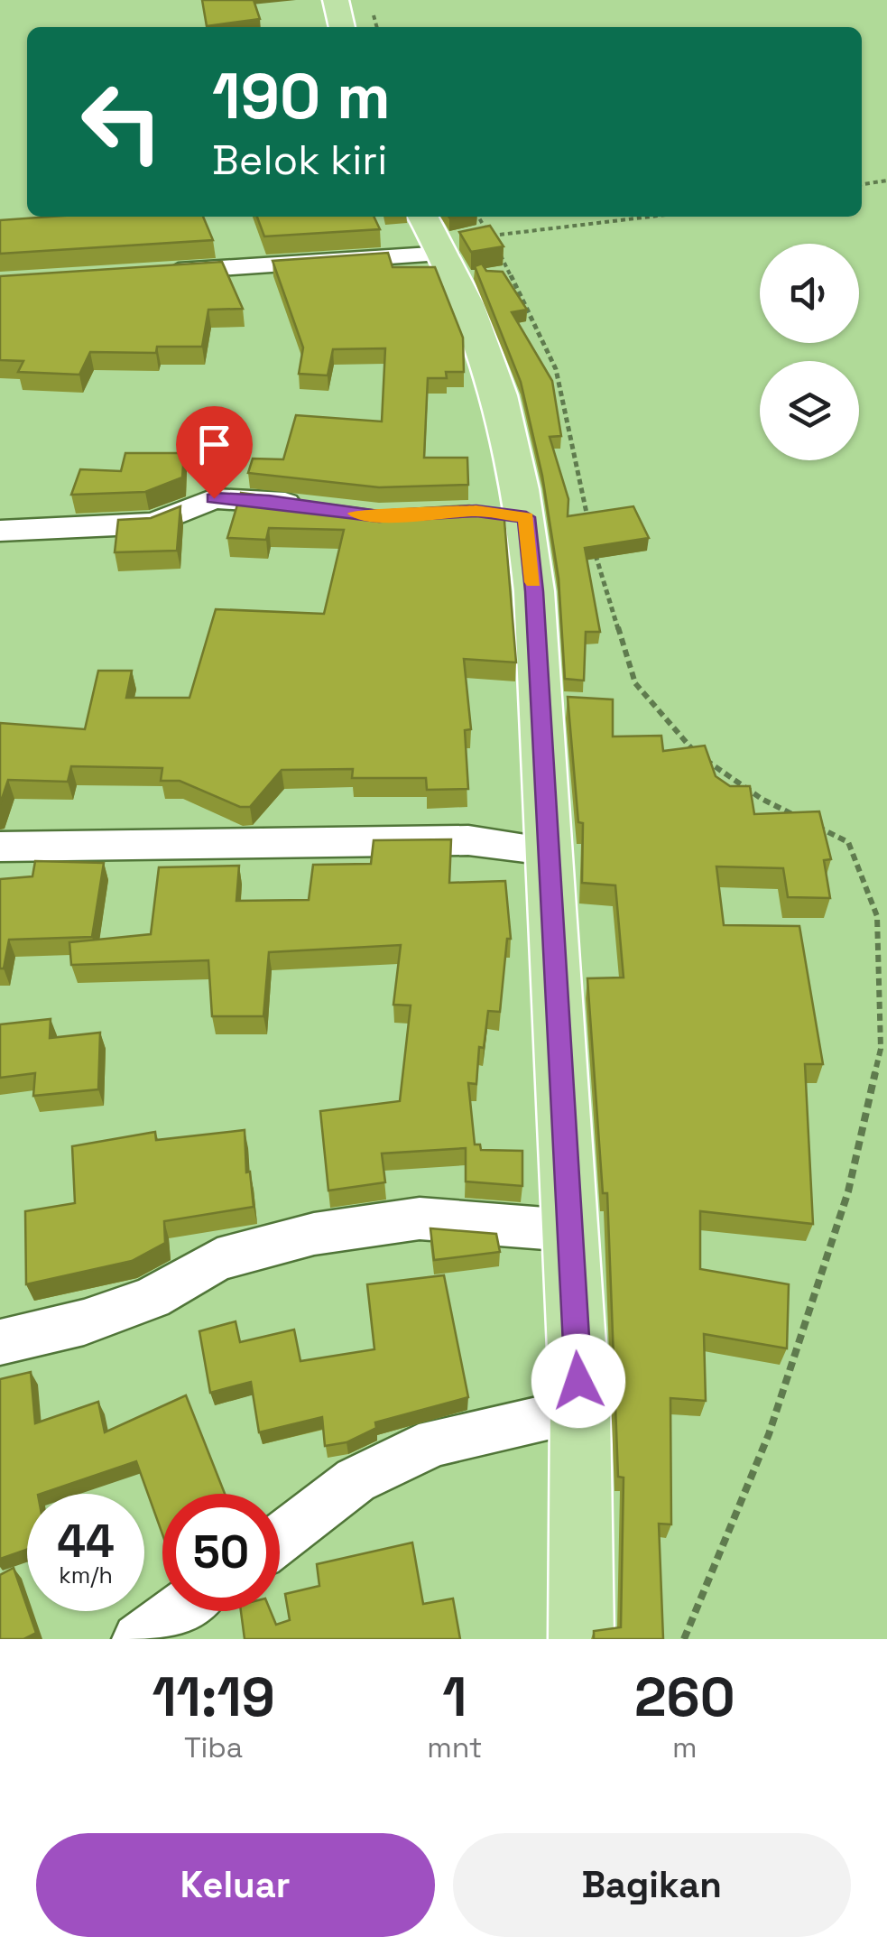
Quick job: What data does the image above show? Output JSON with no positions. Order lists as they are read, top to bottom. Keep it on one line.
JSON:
{"page":{"turn":["190 m","Belok kiri"],"speed":"44 km/h","limit":"50","eta":["11:19","Tiba","1","mnt","260","m"],"buttons":["Keluar","Bagikan"]}}
